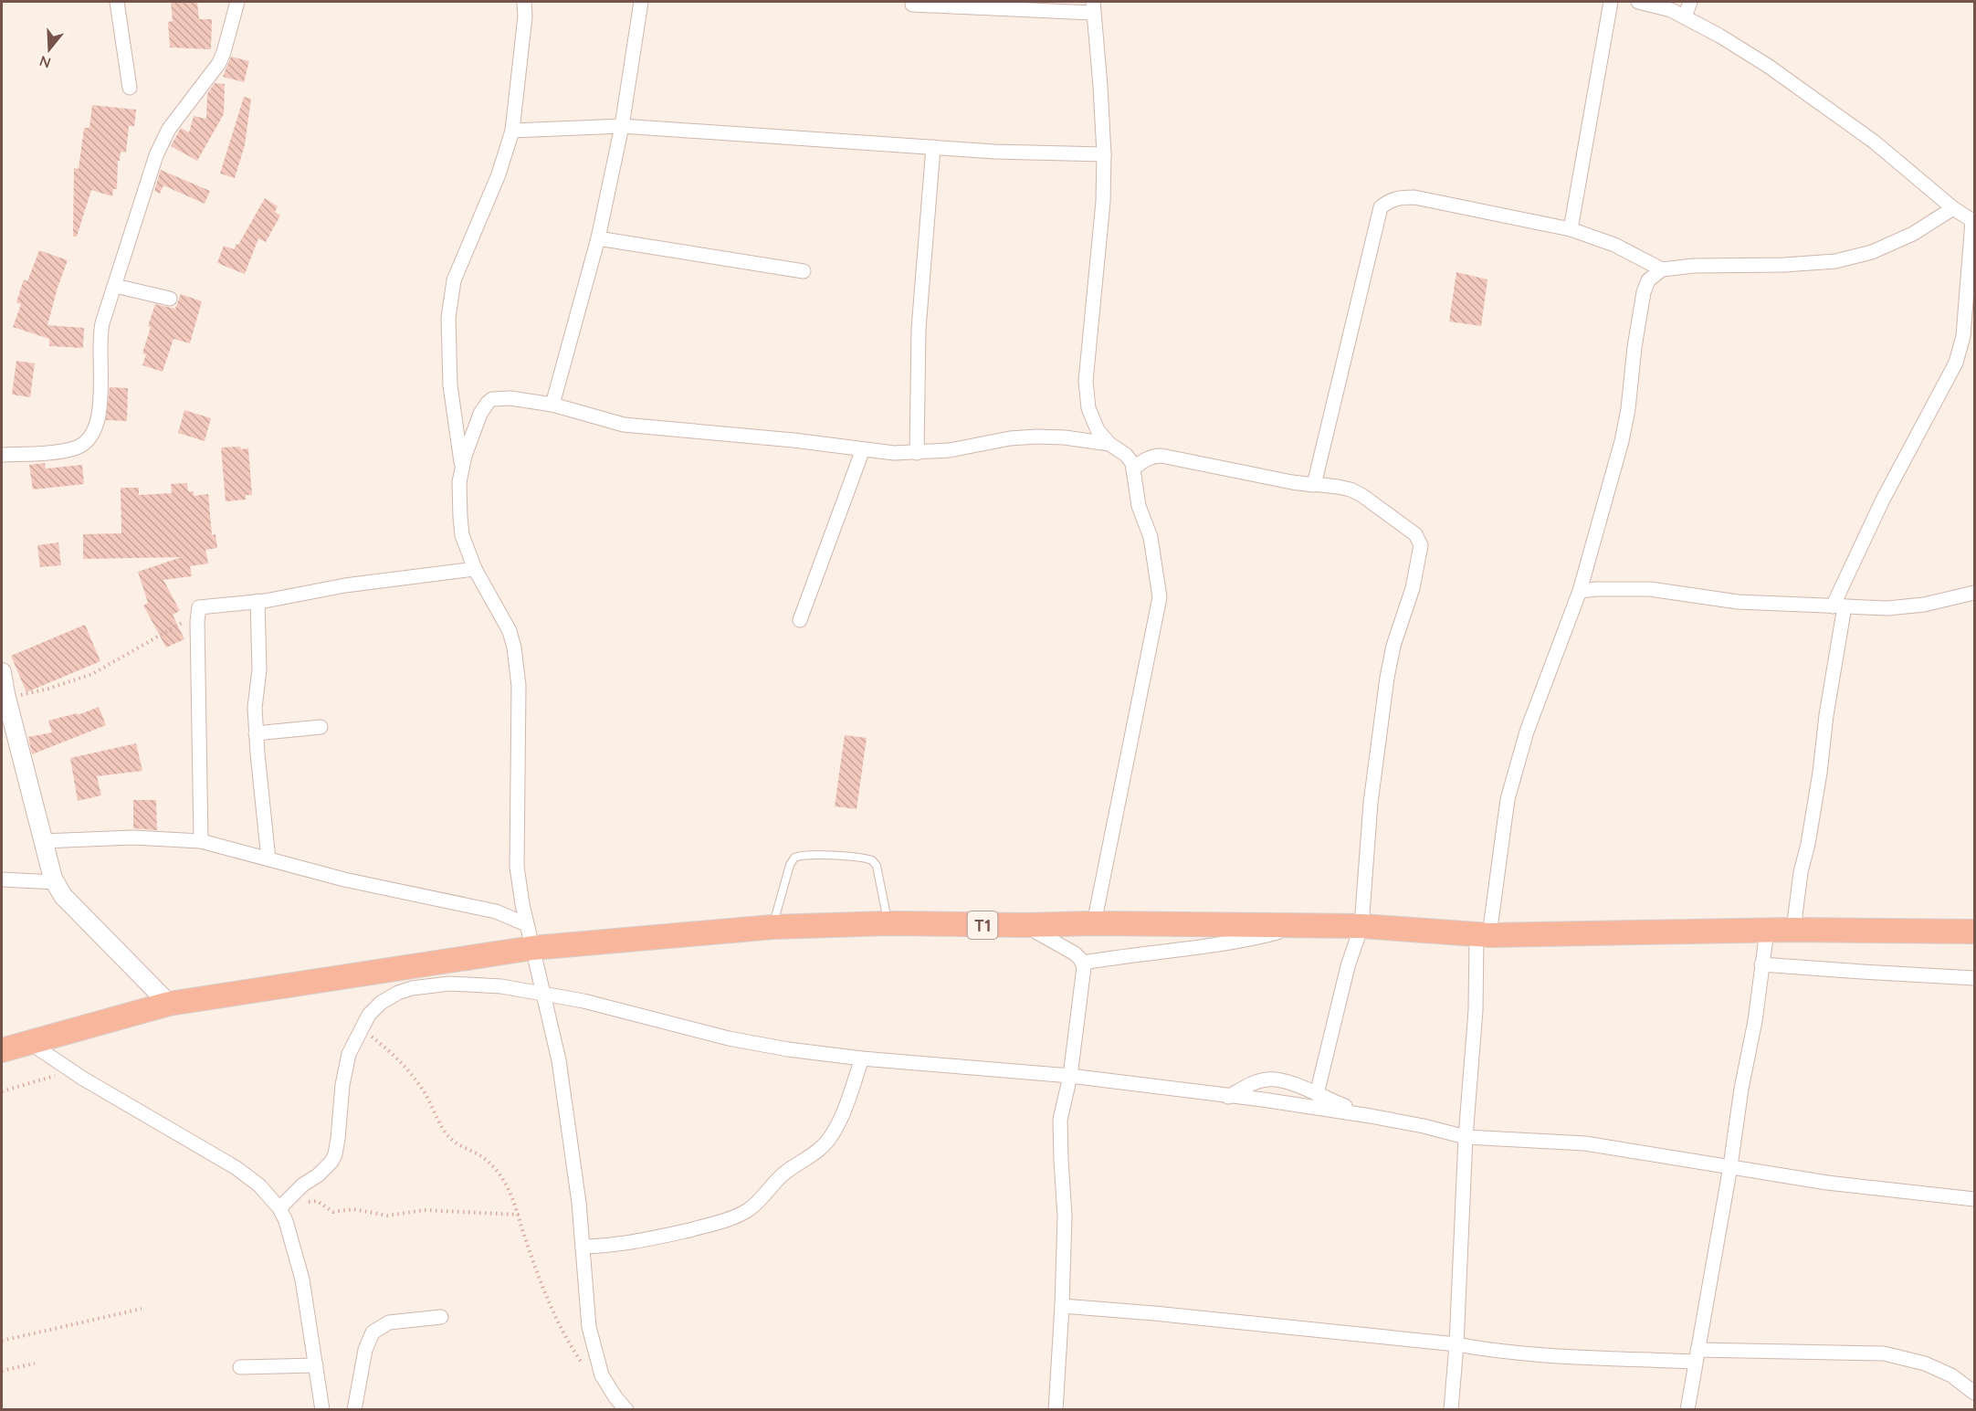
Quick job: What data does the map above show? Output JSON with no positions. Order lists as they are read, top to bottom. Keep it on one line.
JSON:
{"streets":{"highway":["T1"]},"north":"bottom"}
